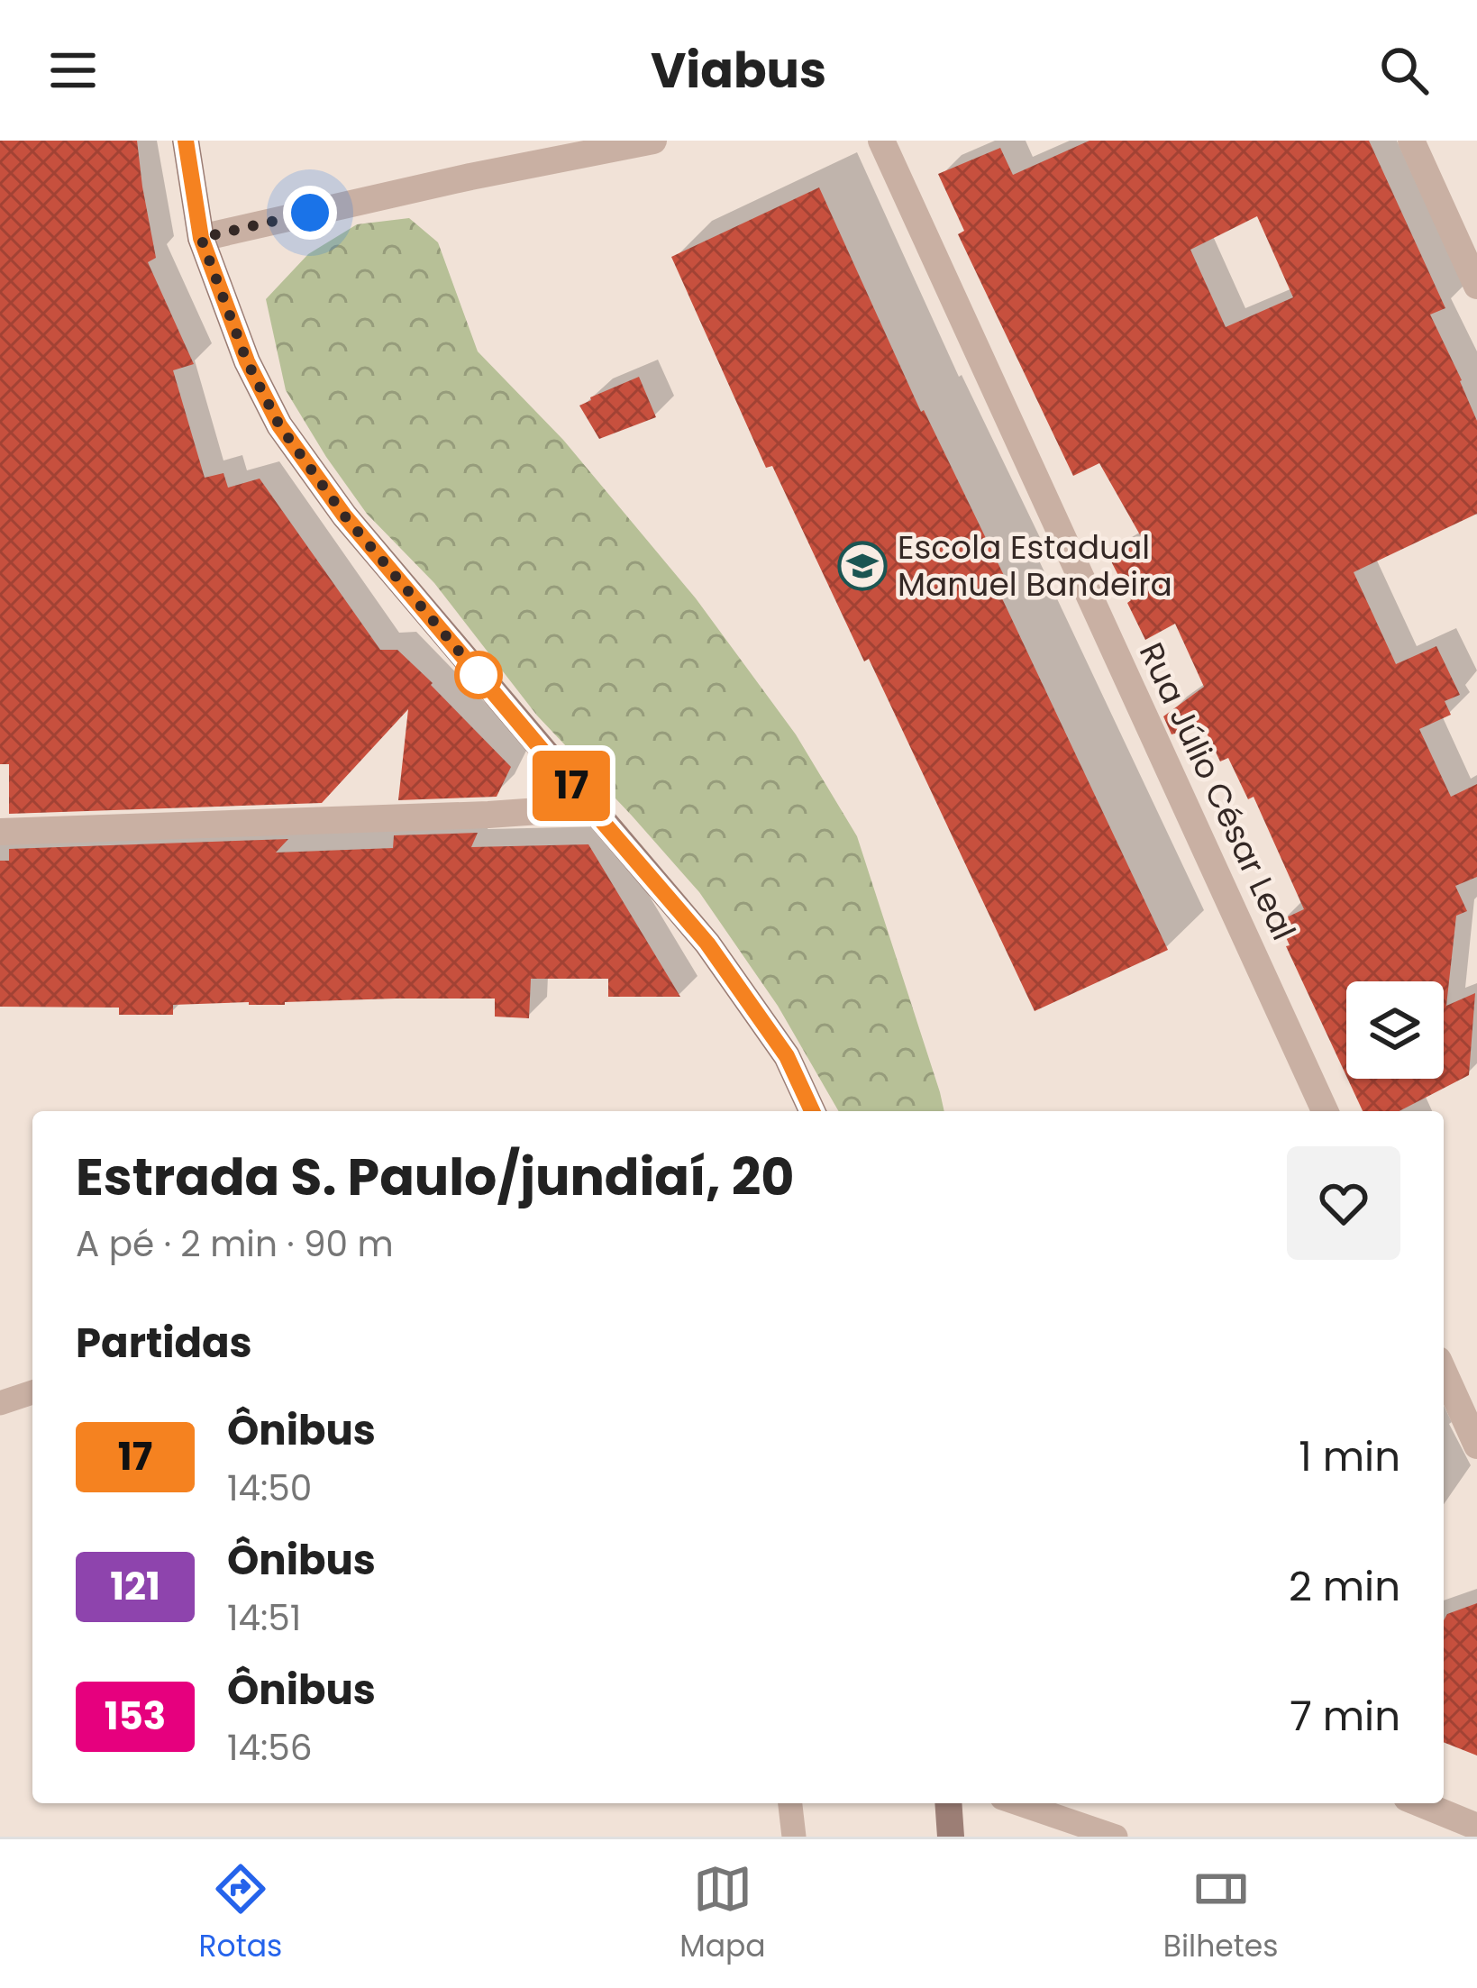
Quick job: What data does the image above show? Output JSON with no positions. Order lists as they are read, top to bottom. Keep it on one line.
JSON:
{"streets":{"street":["Rua Júlio César Leal"]},"places":{"school or university":["Escola Estadual Manuel Bandeira"]},"lines":["bus line 17"],"page":{"header":"Viabus","on_map":"17","heading":[["Estrada S. Paulo/jundiaí, 20","A pé · 2 min · 90 m"],"Partidas"],"list":[{"mark":"17","name":"Ônibus","note":"14:50","value":"1 min"},{"mark":"121","name":"Ônibus","note":"14:51","value":"2 min"},{"mark":"153","name":"Ônibus","note":"14:56","value":"7 min"}],"tabs":["Rotas","Mapa","Bilhetes"]}}
